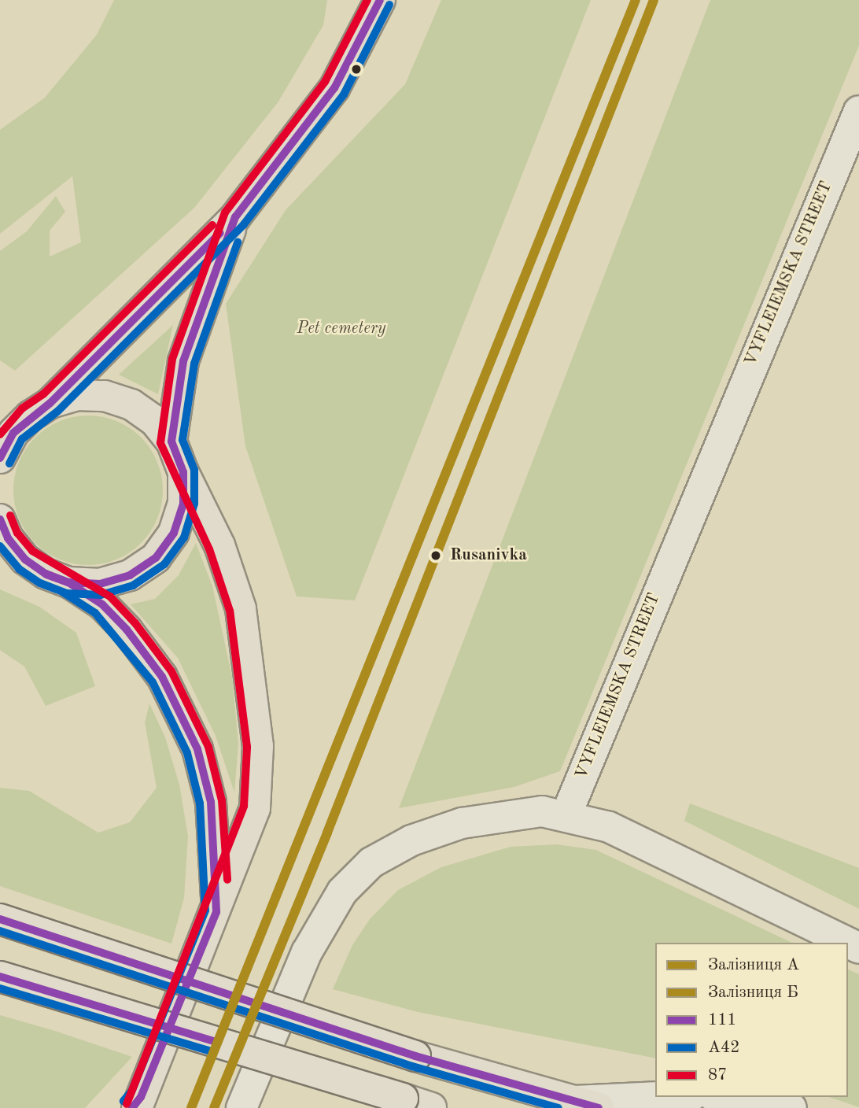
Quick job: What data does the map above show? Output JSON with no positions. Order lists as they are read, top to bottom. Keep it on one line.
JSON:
{"streets":{"street":["VYFLEIEMSKA STREET"]},"parks":["Pet cemetery"],"places":["Rusanivka"],"lines":["rail line A","rail line Б","transit line 111","transit line 87","transit line А42"],"legend":["Залізниця A","Залізниця Б","111","А42","87"]}
